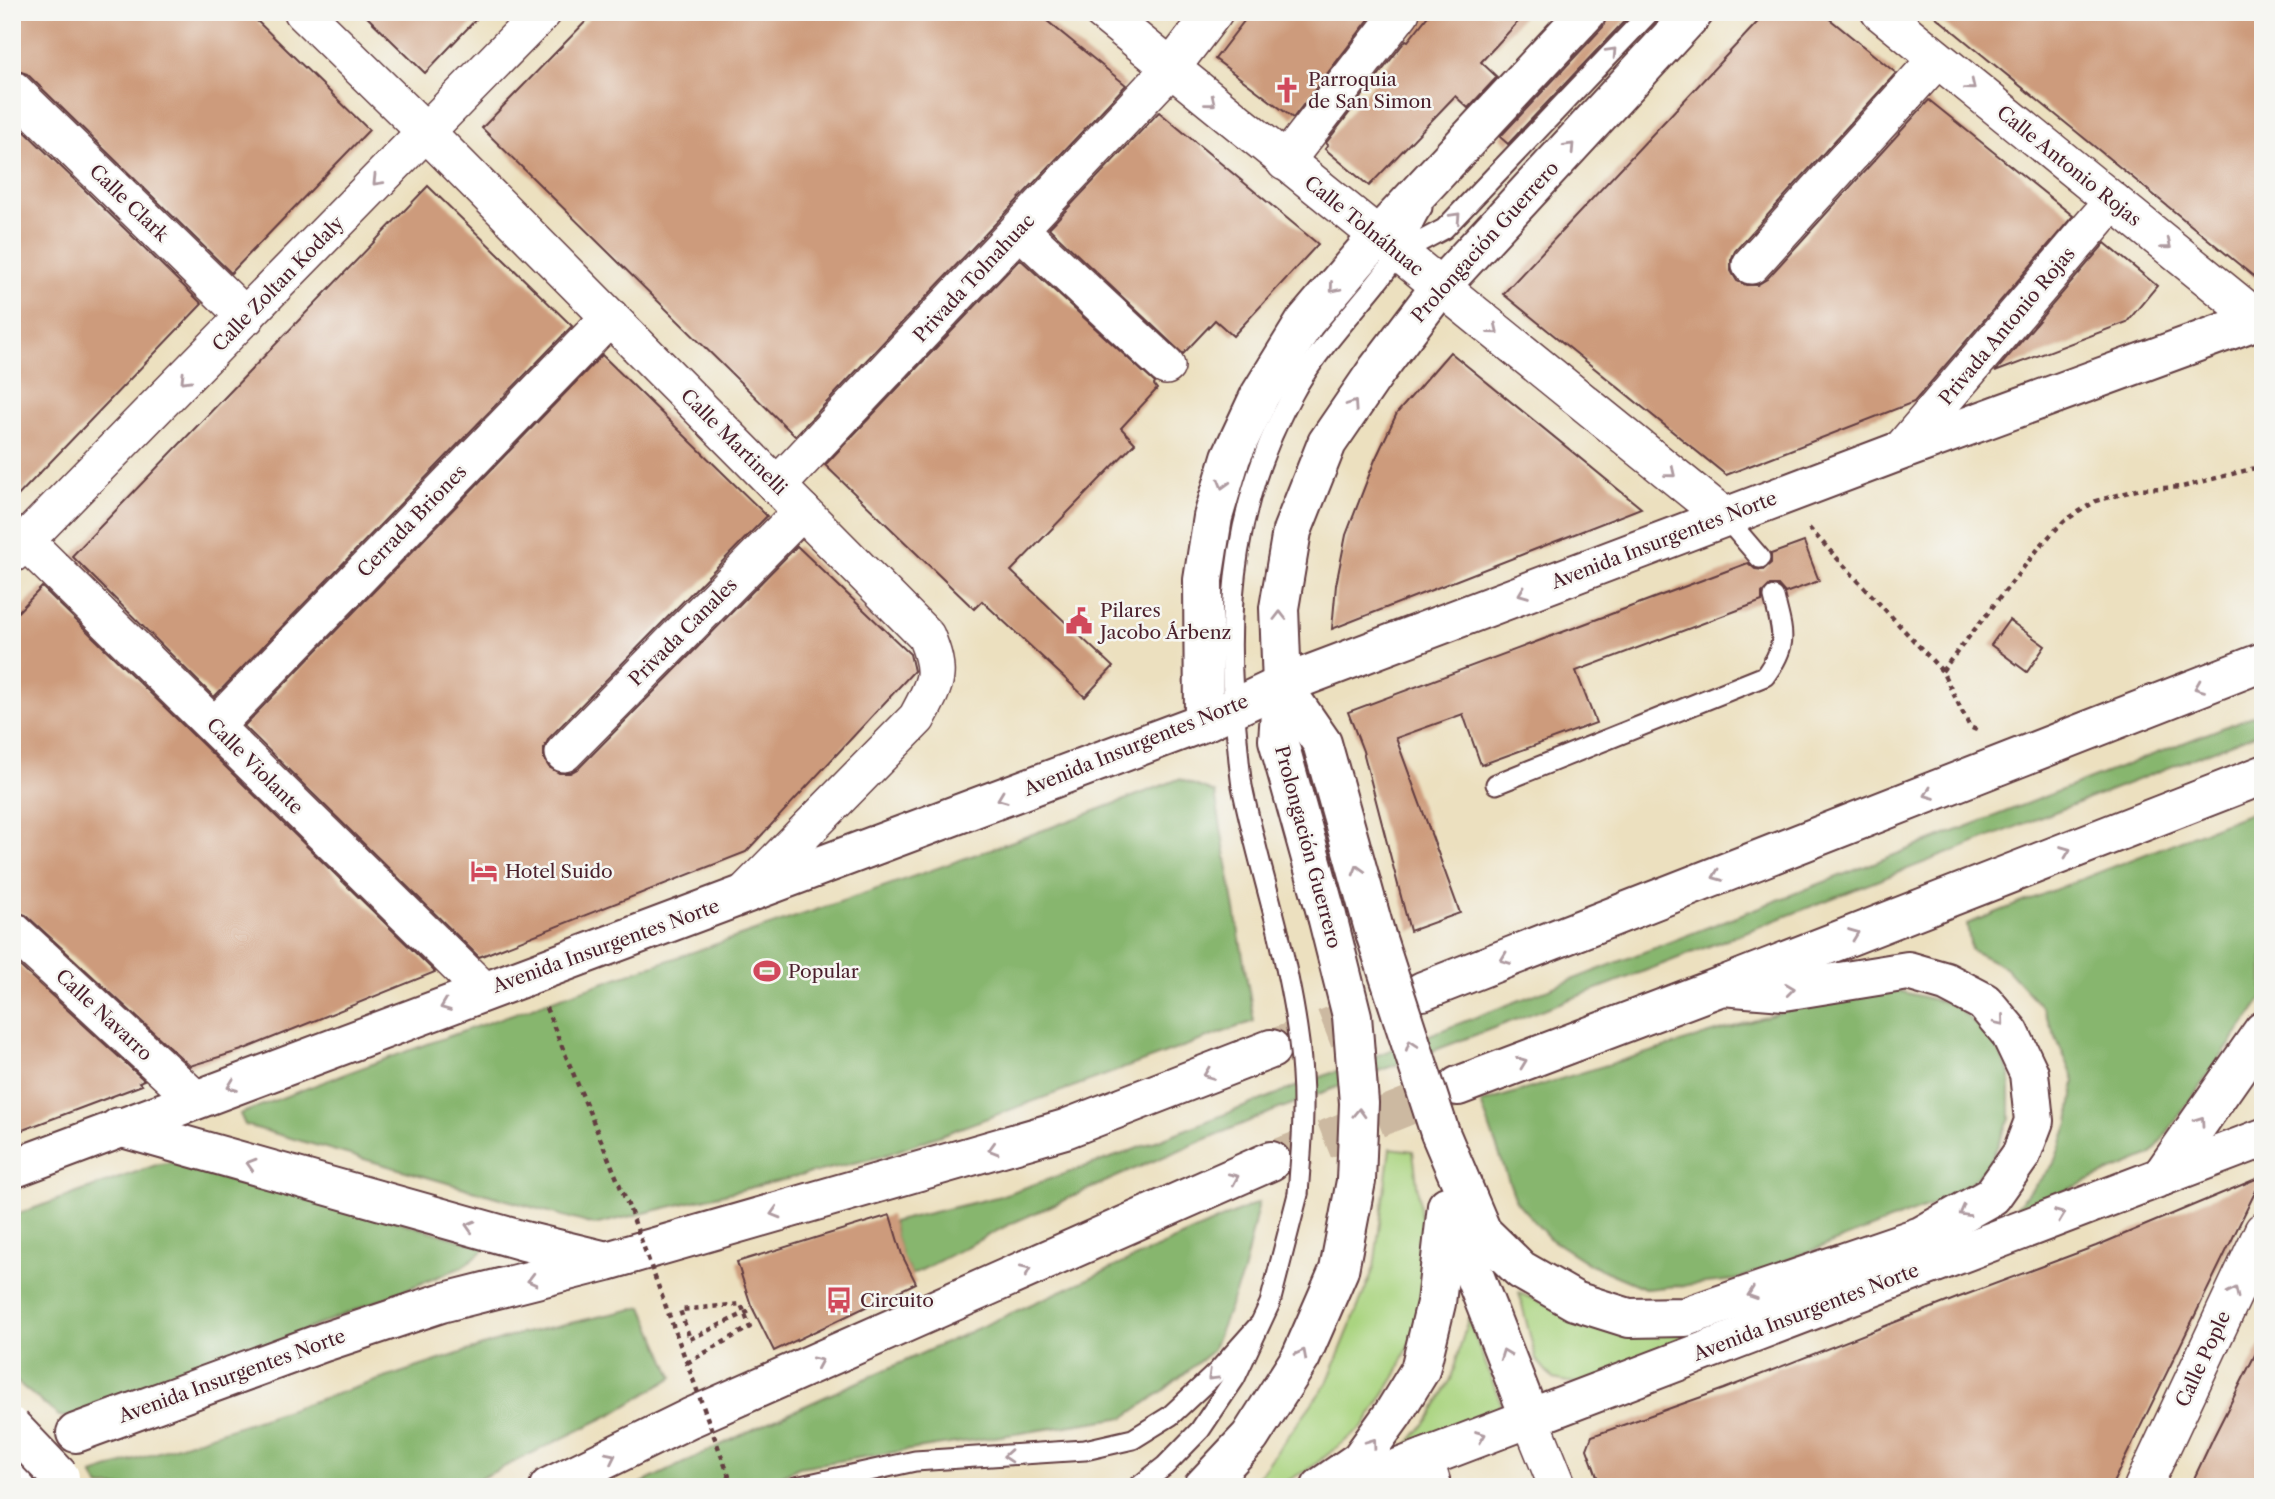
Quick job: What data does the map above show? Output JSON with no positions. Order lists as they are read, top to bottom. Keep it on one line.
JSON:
{"streets":{"main road":["Prolongación Guerrero","Avenida Insurgentes Norte"],"street":["Calle Antonio Rojas","Calle Clark","Calle Tolnáhuac","Privada Tolnahuac","Calle Zoltan Kodaly","Privada Antonio Rojas","Calle Martinelli","Cerrada Briones","Privada Canales","Calle Violante","Calle Navarro","Calle Pople"]},"crossings":[["Calle Antonio Rojas","Privada Antonio Rojas"],["Calle Antonio Rojas","Avenida Insurgentes Norte"],["Calle Clark","Calle Zoltan Kodaly"],["Calle Tolnáhuac","Prolongación Guerrero"],["Calle Tolnáhuac","Privada Tolnahuac"],["Calle Tolnáhuac","Avenida Insurgentes Norte"],["Prolongación Guerrero","Avenida Insurgentes Norte"],["Privada Tolnahuac","Calle Martinelli"],["Privada Tolnahuac","Privada Canales"],["Calle Zoltan Kodaly","Calle Martinelli"],["Calle Zoltan Kodaly","Calle Violante"],["Privada Antonio Rojas","Avenida Insurgentes Norte"],["Calle Martinelli","Cerrada Briones"],["Calle Martinelli","Avenida Insurgentes Norte"],["Calle Martinelli","Privada Canales"],["Cerrada Briones","Calle Violante"],["Avenida Insurgentes Norte","Calle Violante"],["Avenida Insurgentes Norte","Calle Navarro"]],"one_way":["Calle Antonio Rojas","Calle Tolnáhuac","Calle Zoltan Kodaly","Calle Pople"],"places":{"church":["Parroquia de San Simon"],"public building":["Pilares Jacobo Árbenz"],"hotel":["Hotel Suido"],"sports":["Popular"],"bus stop":["Circuito"]}}
